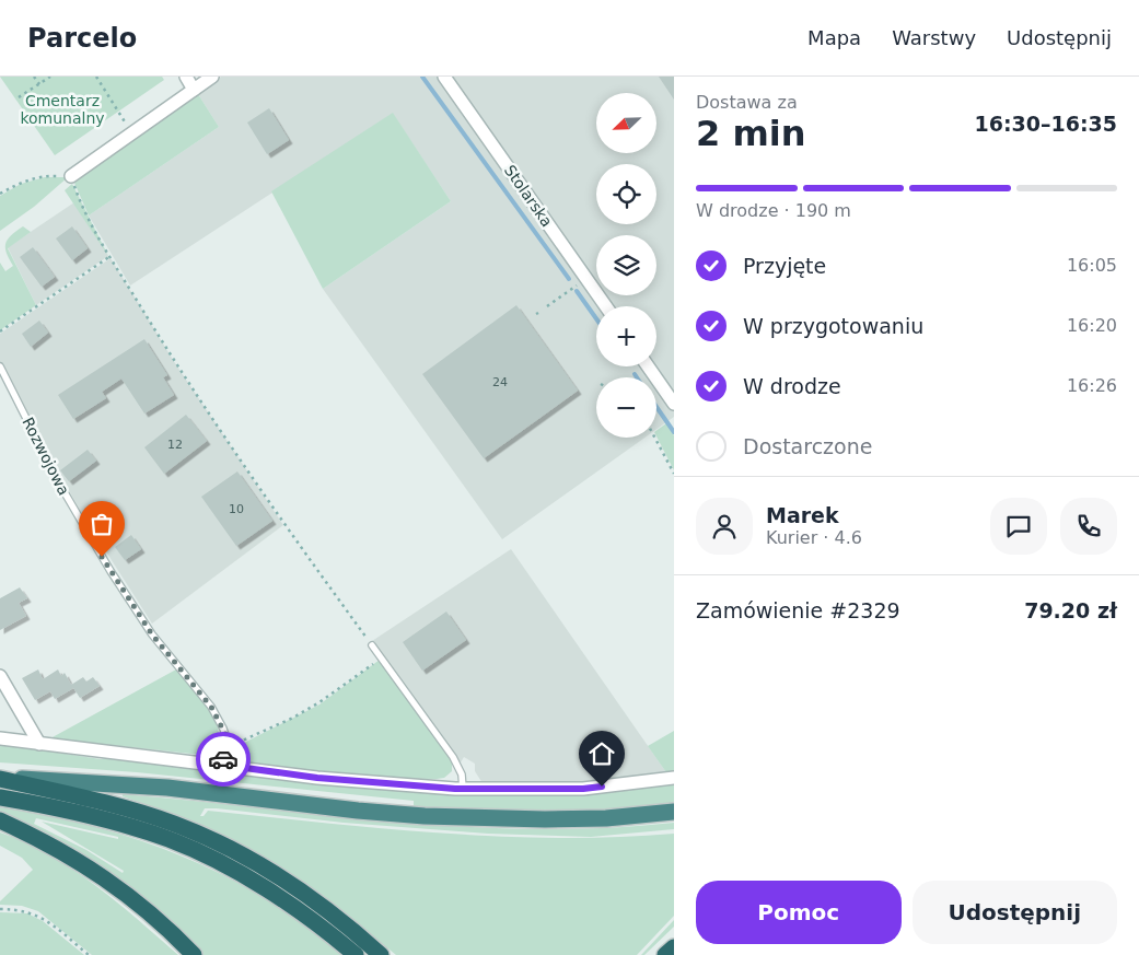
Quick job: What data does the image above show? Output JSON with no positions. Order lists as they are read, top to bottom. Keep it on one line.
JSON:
{"streets":{"street":["Stolarska"],"lane":["Rozwojowa"]},"parks":["Cmentarz komunalny"],"house_numbers":["24","12","10"],"north":"bottom left","page":{"header":"Parcelo","nav":["Mapa","Warstwy","Udostępnij"],"heading":["2 min","Dostawa za","16:30–16:35"],"panel":["Marek","Kurier · 4.6","Zamówienie #2329","79.20 zł"],"map_buttons":["+","−"],"bar":"W drodze · 190 m","list":[["Przyjęte","16:05"],["W przygotowaniu","16:20"],["W drodze","16:26"],"Dostarczone"],"buttons":["Pomoc","Udostępnij"]}}
